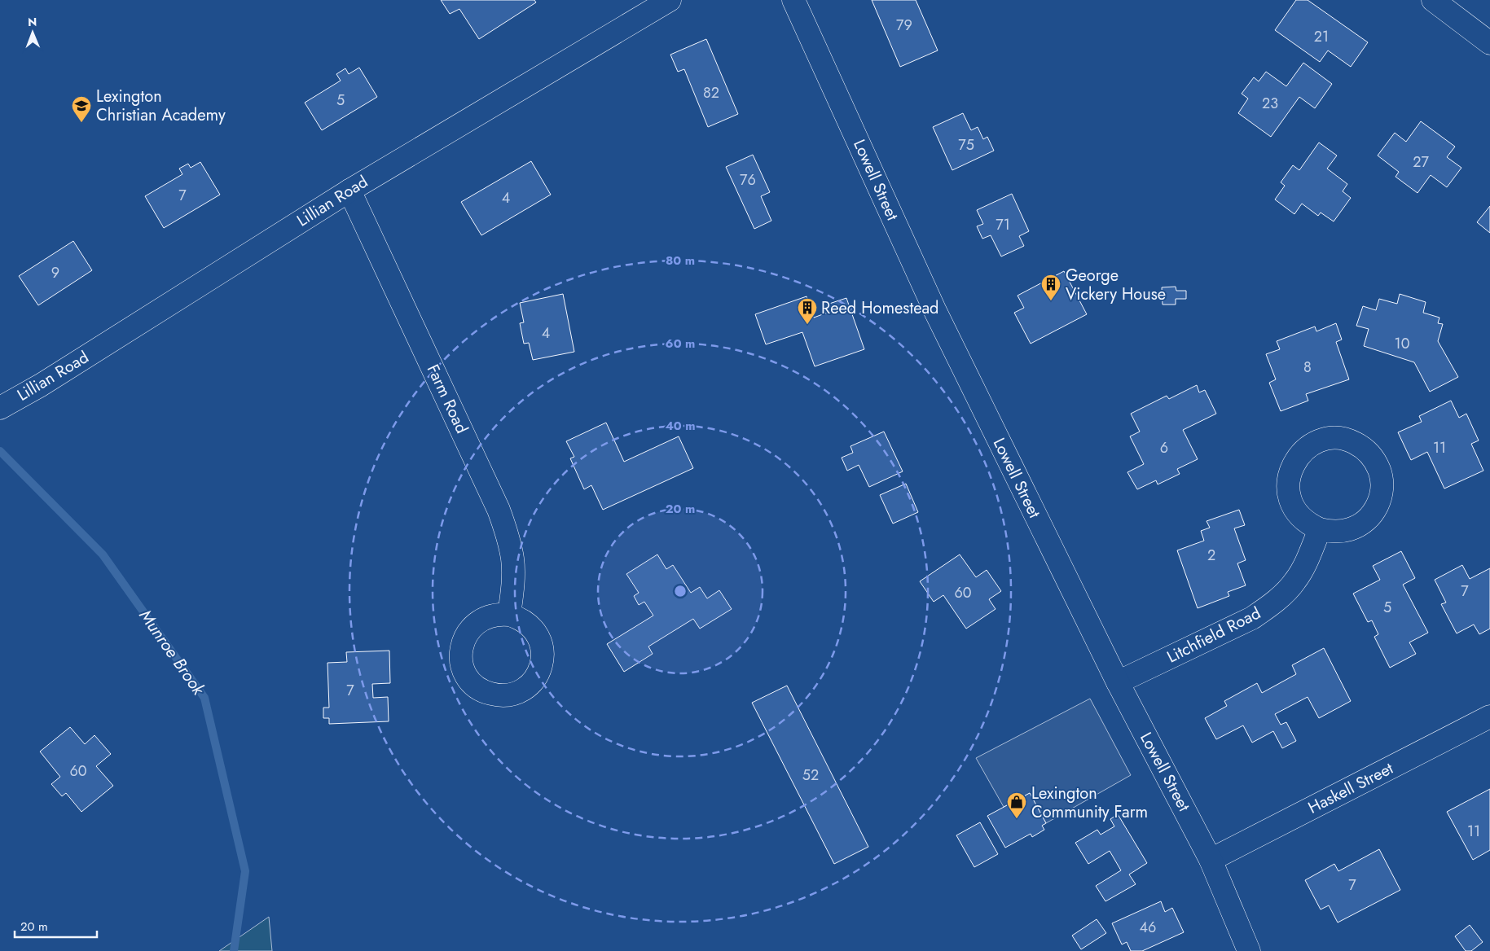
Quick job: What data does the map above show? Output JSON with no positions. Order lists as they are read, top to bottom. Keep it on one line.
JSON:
{"streets":{"street":["Lowell Street","Lillian Road","Farm Road","Litchfield Road","Haskell Street"]},"crossings":[["Lowell Street","Litchfield Road"],["Lowell Street","Haskell Street"],["Lillian Road","Farm Road"]],"water":["Munroe Brook"],"places":{"school or university":["Lexington Christian Academy"],"building":["George Vickery House","Reed Homestead"],"shop":["Lexington Community Farm"]},"house_numbers":["79","21","82","5","23","75","27","76","7","4","71","9","4","10","8","6","11","2","7","60","5","7","60","52","11","7","46"],"scale_bar":"20 m","north":"top","rings":["80 m","60 m","40 m","20 m"]}
